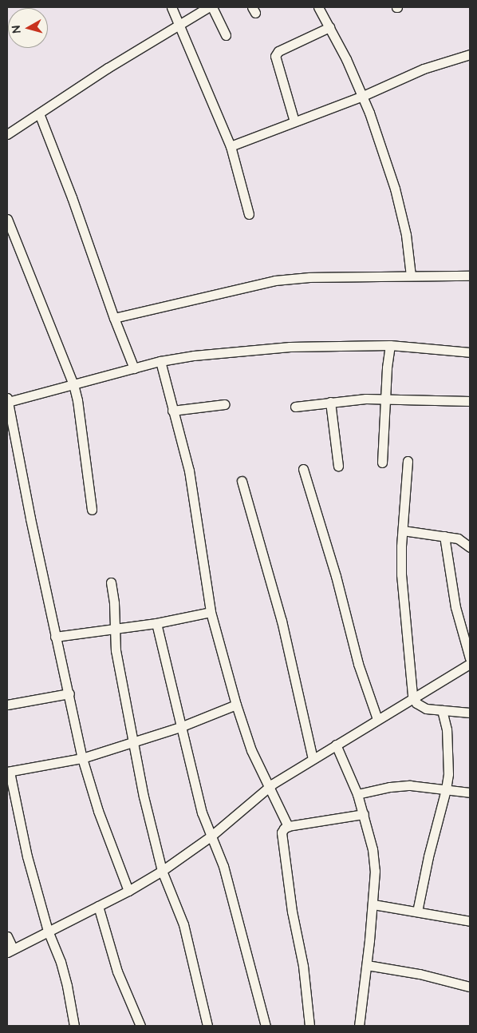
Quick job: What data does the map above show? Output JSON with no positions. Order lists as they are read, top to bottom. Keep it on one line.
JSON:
{"north":"left"}
